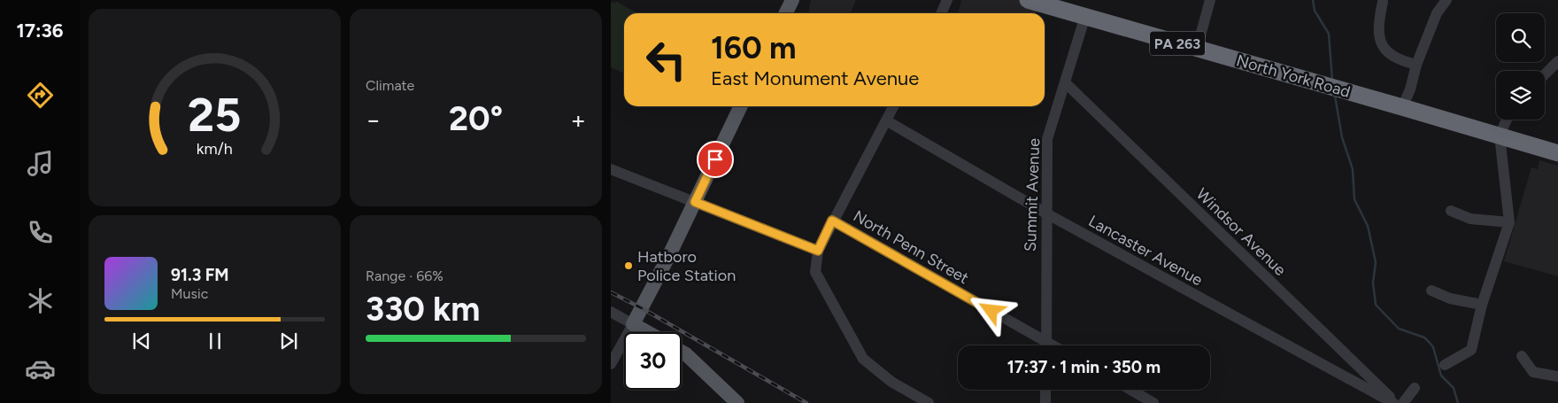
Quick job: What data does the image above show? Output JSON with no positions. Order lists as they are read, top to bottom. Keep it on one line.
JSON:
{"streets":{"highway":["PA 263","North York Road"],"street":["Summit Avenue","Windsor Avenue","North Penn Street","Lancaster Avenue"]},"crossings":[["North York Road","Summit Avenue"],["Summit Avenue","Windsor Avenue"],["Summit Avenue","Lancaster Avenue"],["Windsor Avenue","Lancaster Avenue"]],"places":["Hatboro Police Station"],"page":{"tabs":"17:36","tile":["Climate",["Range · 66%","330 km"]],"turn":["160 m","East Monument Avenue"],"heat":["−","20°","+"],"song":["91.3 FM","Music"],"limit":"30","trip":"17:37 · 1 min · 350 m","gauge":["25","km/h"]}}
